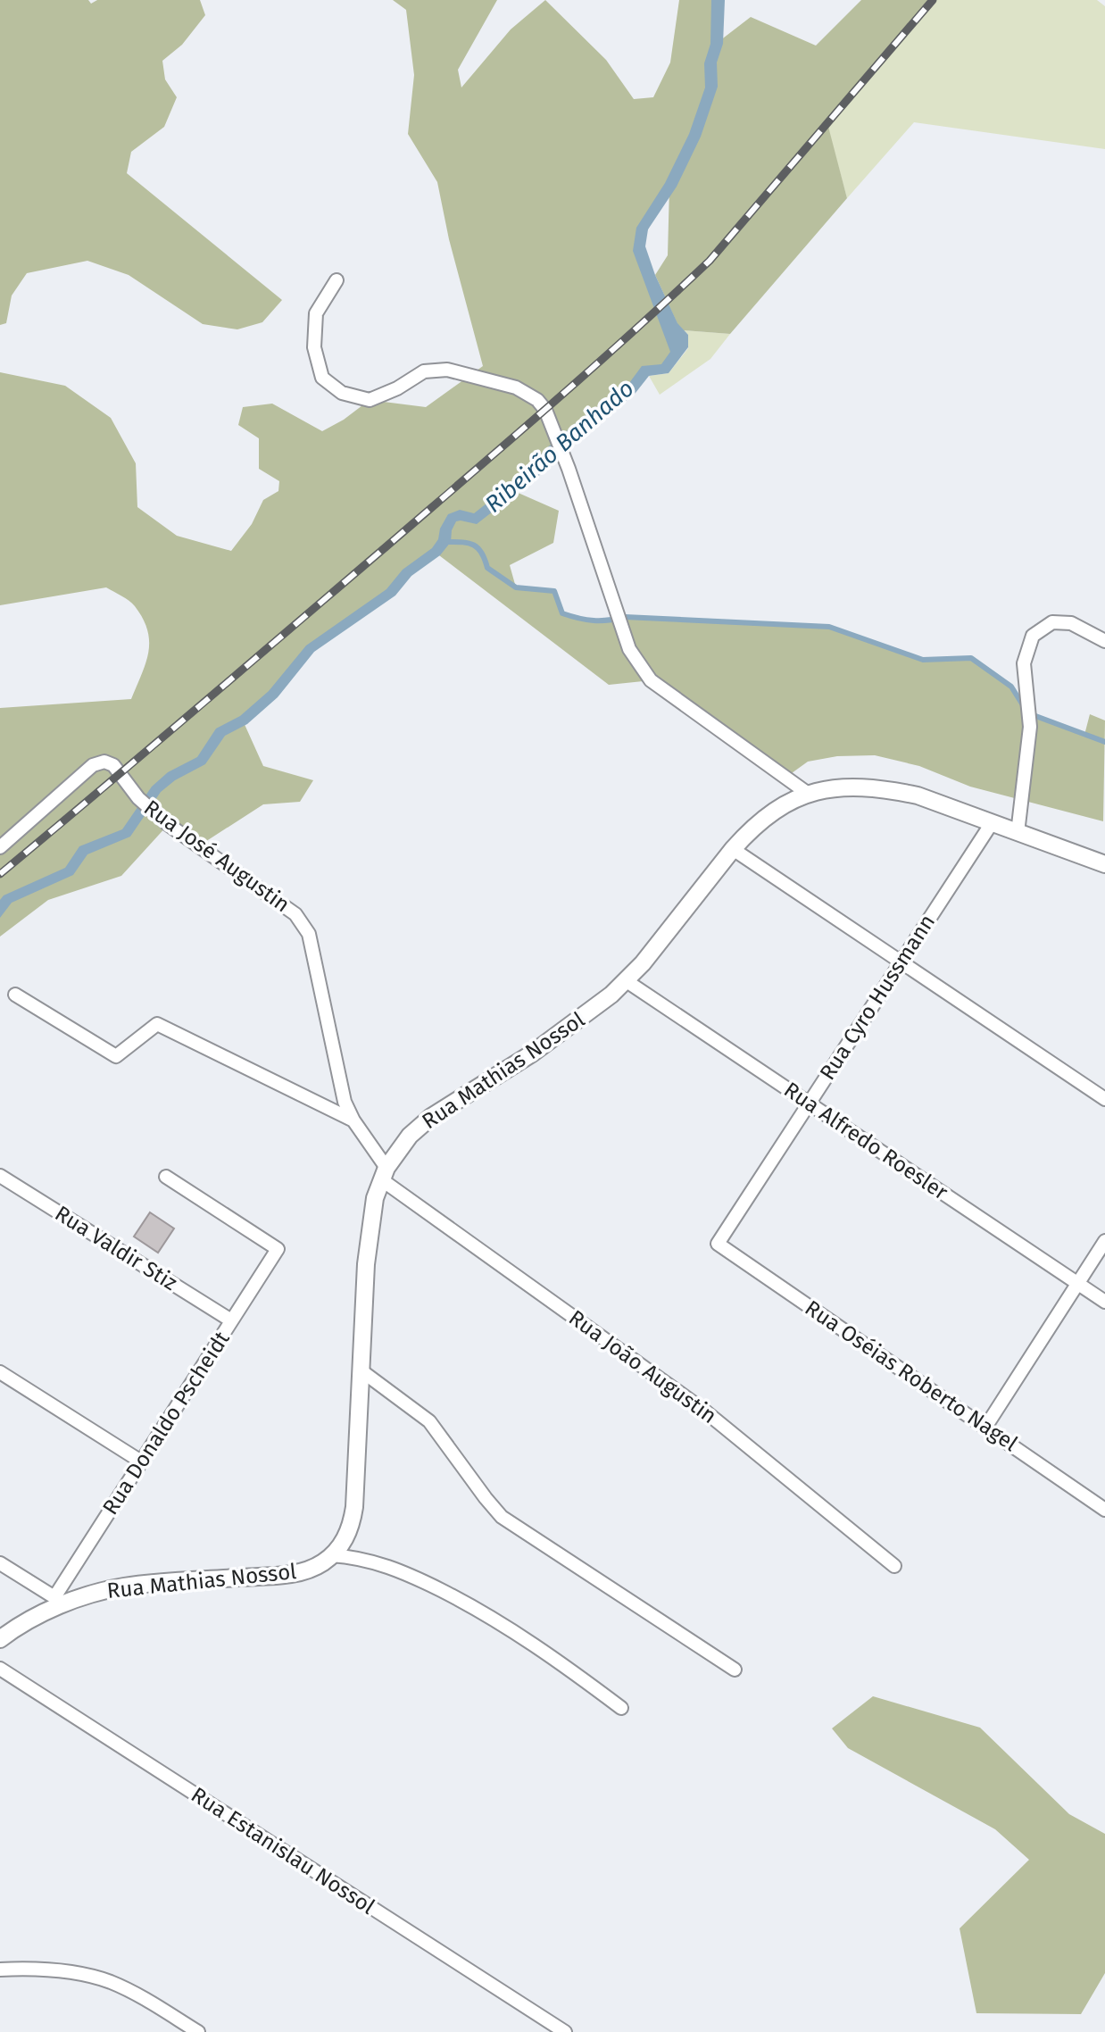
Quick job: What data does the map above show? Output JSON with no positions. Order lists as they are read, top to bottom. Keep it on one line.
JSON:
{"streets":{"street":["Rua José Augustin","Rua Cyro Hussmann","Rua Mathias Nossol","Rua Alfredo Roesler","Rua Valdir Stiz","Rua João Augustin","Rua Oséias Roberto Nagel","Rua Donaldo Pscheidt","Rua Estanislau Nossol"]},"crossings":[["Rua José Augustin","Rua Mathias Nossol"],["Rua José Augustin","Rua João Augustin"],["Rua Cyro Hussmann","Rua Mathias Nossol"],["Rua Cyro Hussmann","Rua Alfredo Roesler"],["Rua Cyro Hussmann","Rua Oséias Roberto Nagel"],["Rua Mathias Nossol","Rua Alfredo Roesler"],["Rua Mathias Nossol","Rua João Augustin"],["Rua Mathias Nossol","Rua Donaldo Pscheidt"],["Rua Valdir Stiz","Rua Donaldo Pscheidt"]],"water":["Ribeirão Banhado"]}
